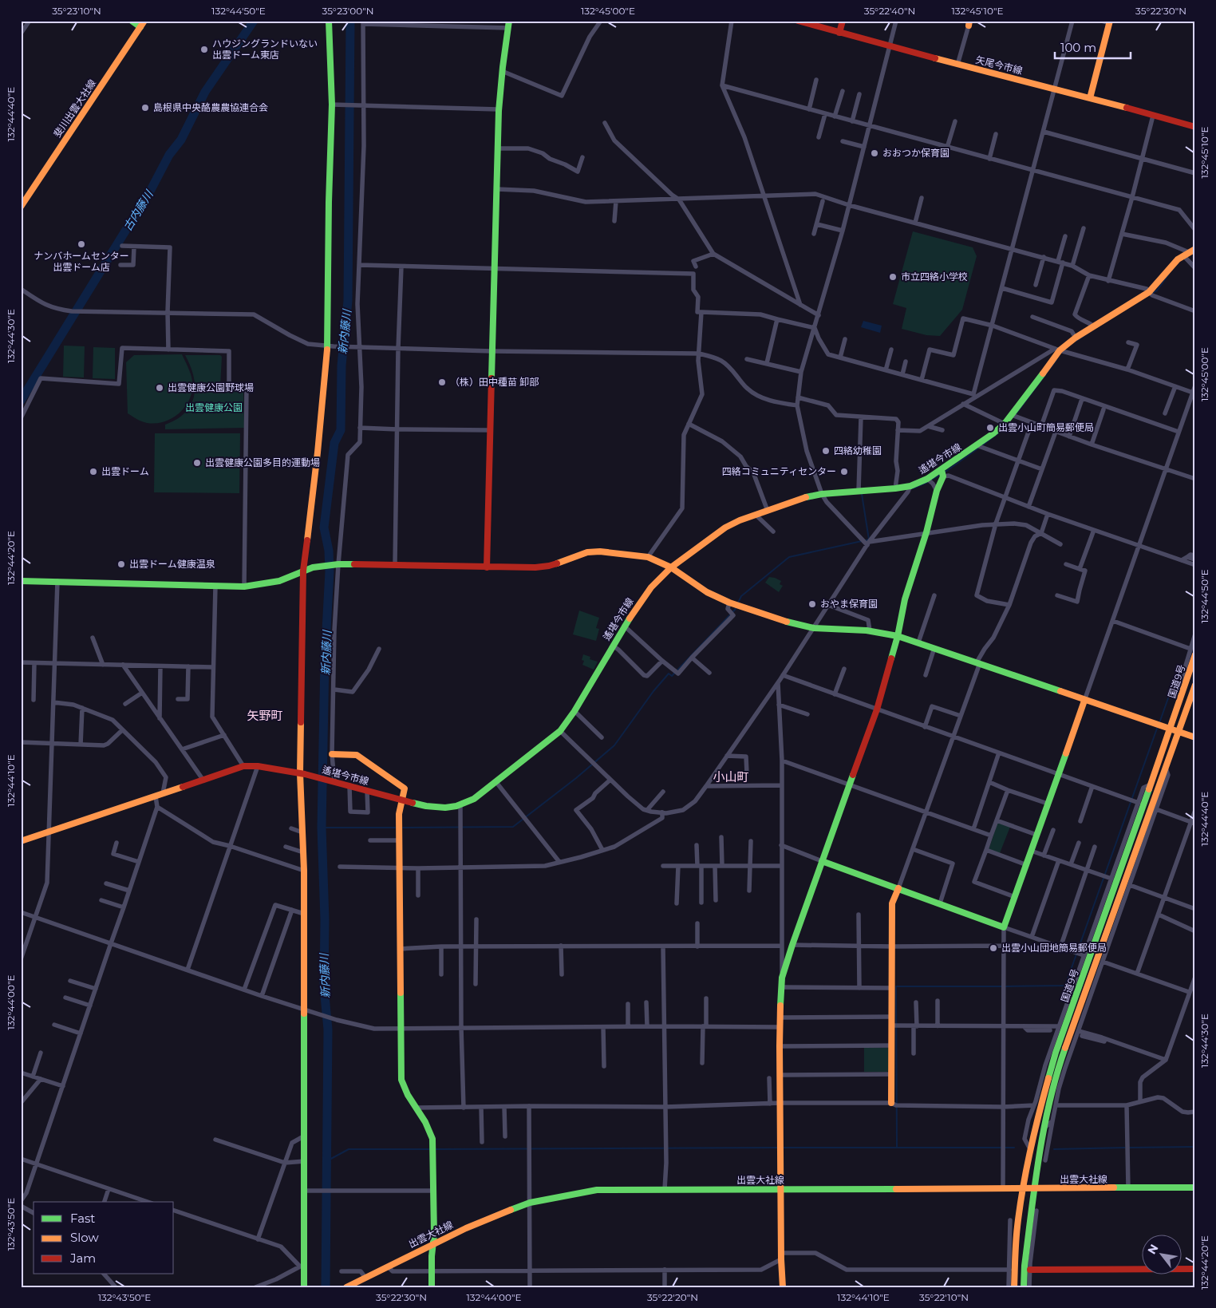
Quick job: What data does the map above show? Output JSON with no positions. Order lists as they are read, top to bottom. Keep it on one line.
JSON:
{"streets":{"main road":["矢尾今市線","斐川出雲大社線","遙堪今市線","国道9号","出雲大社線"]},"crossings":[["国道9号","出雲大社線"]],"districts":["矢野町","小山町"],"water":["古内藤川","新内藤川"],"parks":["出雲健康公園"],"places":["ハウジングランドいない 出雲ドーム東店","島根県中央酪農農協連合会","おおつか保育園","ナンバホームセンター 出雲ドーム店","市立四絡小学校","（株）田中種苗 卸部","出雲健康公園野球場","出雲小山町簡易郵便局","四絡幼稚園","出雲健康公園多目的運動場","出雲ドーム","四絡コミュニティセンター","出雲ドーム健康温泉","おやま保育園","出雲小山団地簡易郵便局"],"legend":["Fast","Slow","Jam"],"scale_bar":"100 m","north":"top left","coordinates":["35°23'10\"N","132°44'50\"E","35°23'00\"N","132°45'00\"E","35°22'40\"N","132°45'10\"E","35°22'30\"N","132°44'40\"E","132°44'30\"E","132°44'20\"E","132°44'10\"E","132°44'00\"E","132°43'50\"E","35°22'20\"N","35°22'10\"N"]}
